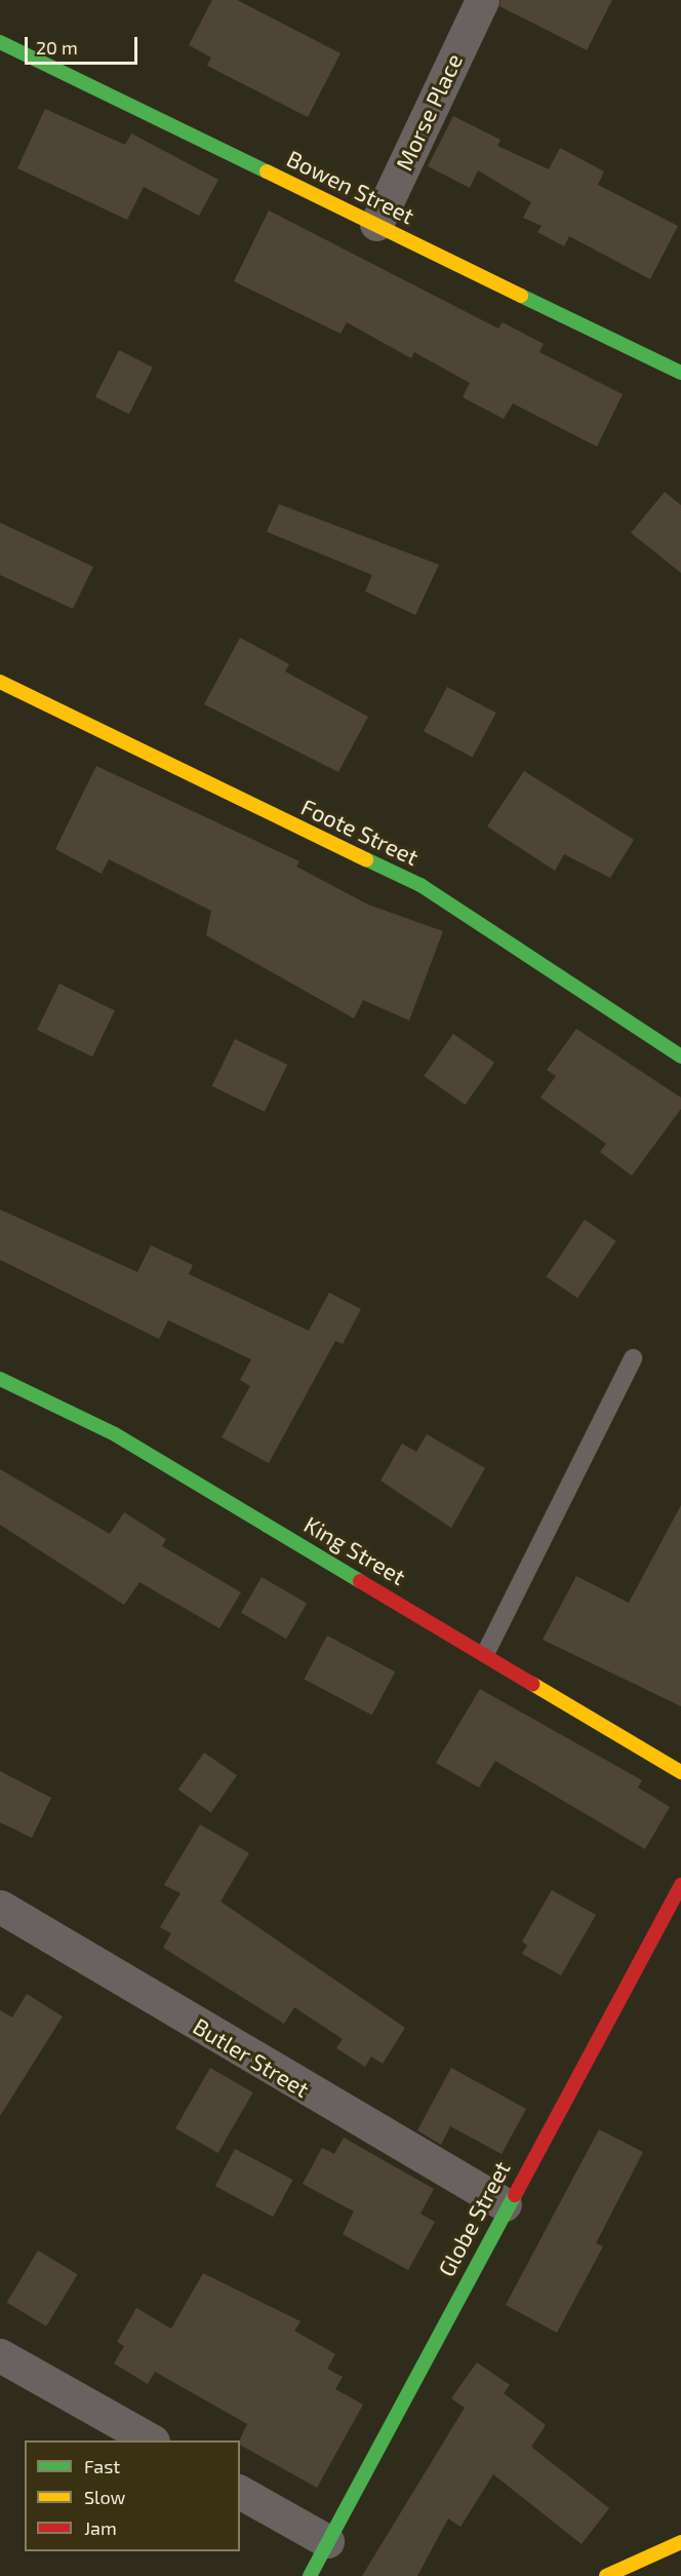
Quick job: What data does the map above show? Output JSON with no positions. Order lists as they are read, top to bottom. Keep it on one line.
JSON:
{"streets":{"street":["Morse Place","Bowen Street","Foote Street","King Street","Butler Street","Globe Street"]},"crossings":[["Morse Place","Bowen Street"],["Butler Street","Globe Street"]],"legend":["Fast","Slow","Jam"],"scale_bar":"20 m"}
